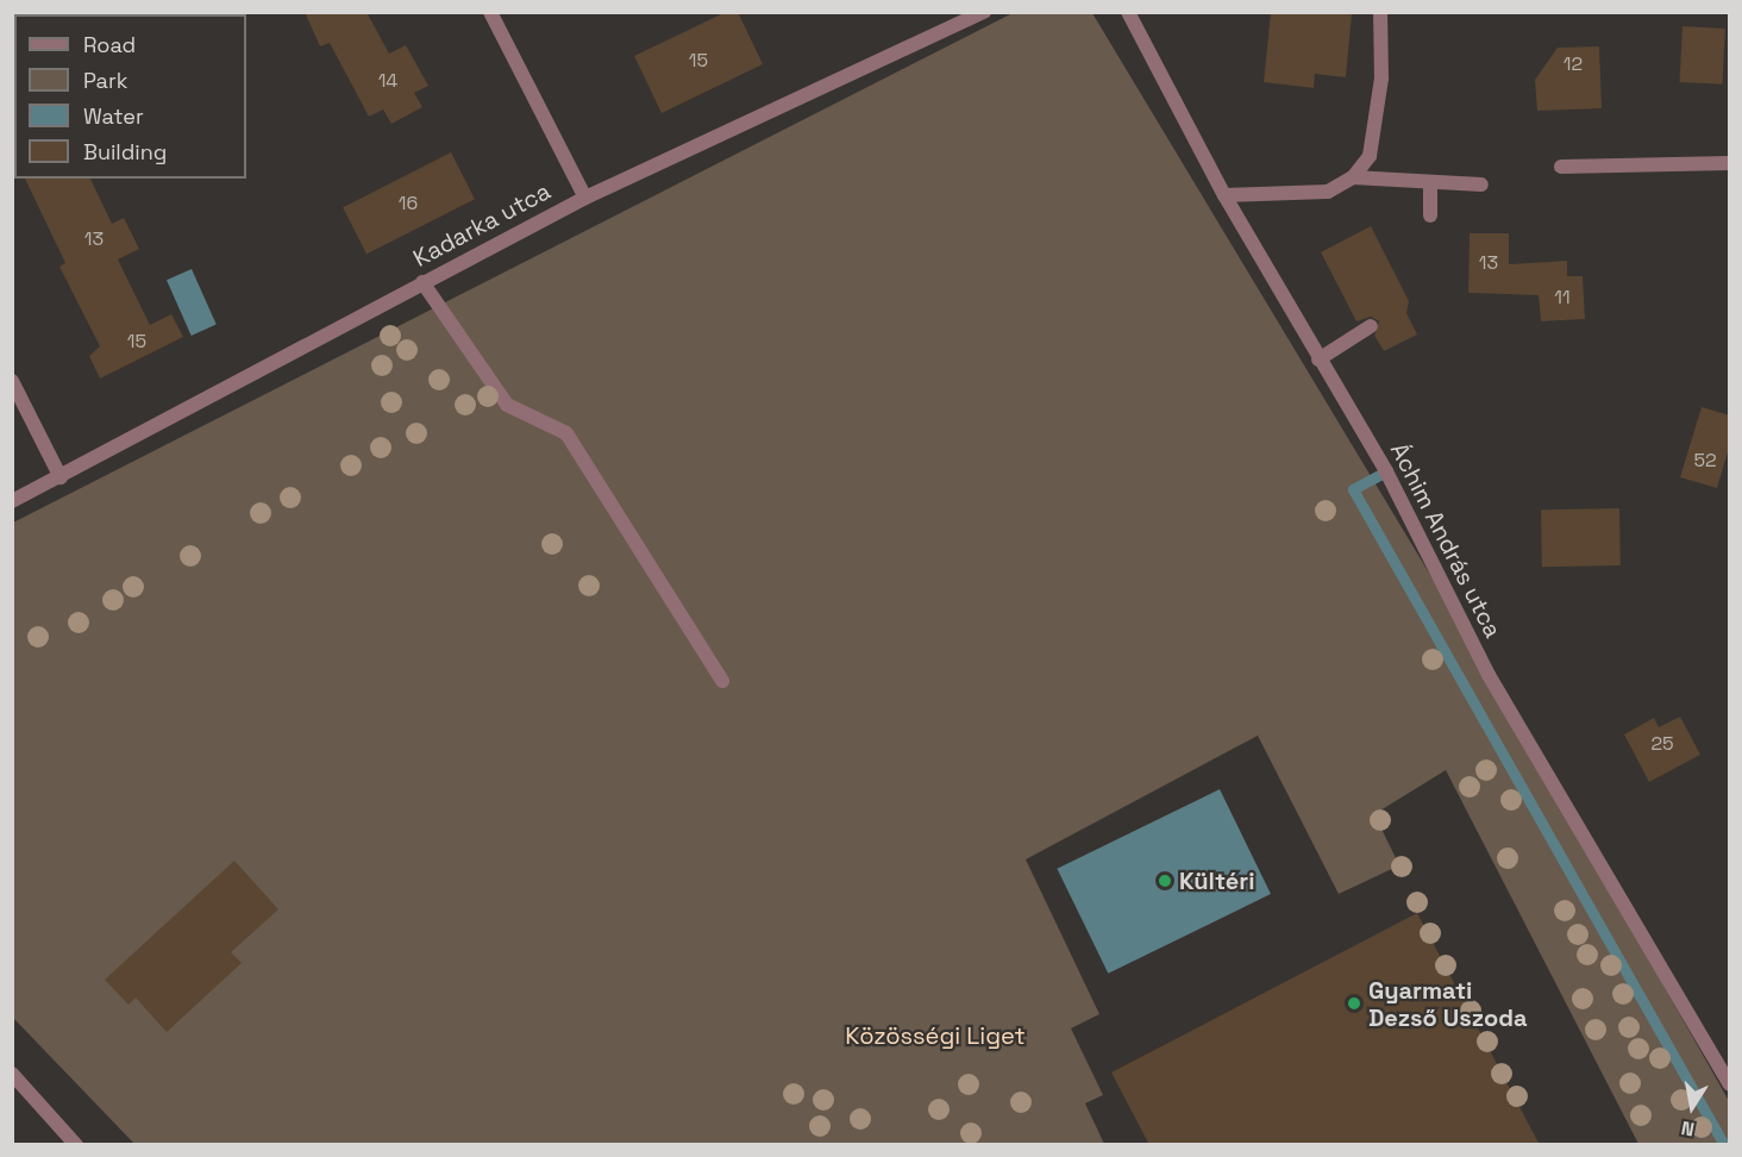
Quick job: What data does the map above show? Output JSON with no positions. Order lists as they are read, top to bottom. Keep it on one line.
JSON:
{"streets":{"street":["Kadarka utca","Áchim András utca"]},"parks":["Közösségi Liget"],"places":["Kültéri","Gyarmati Dezső Uszoda"],"house_numbers":["15","12","14","16","13","13","11","15","52","25"],"legend":["Road","Park","Water","Building"],"north":"bottom"}
